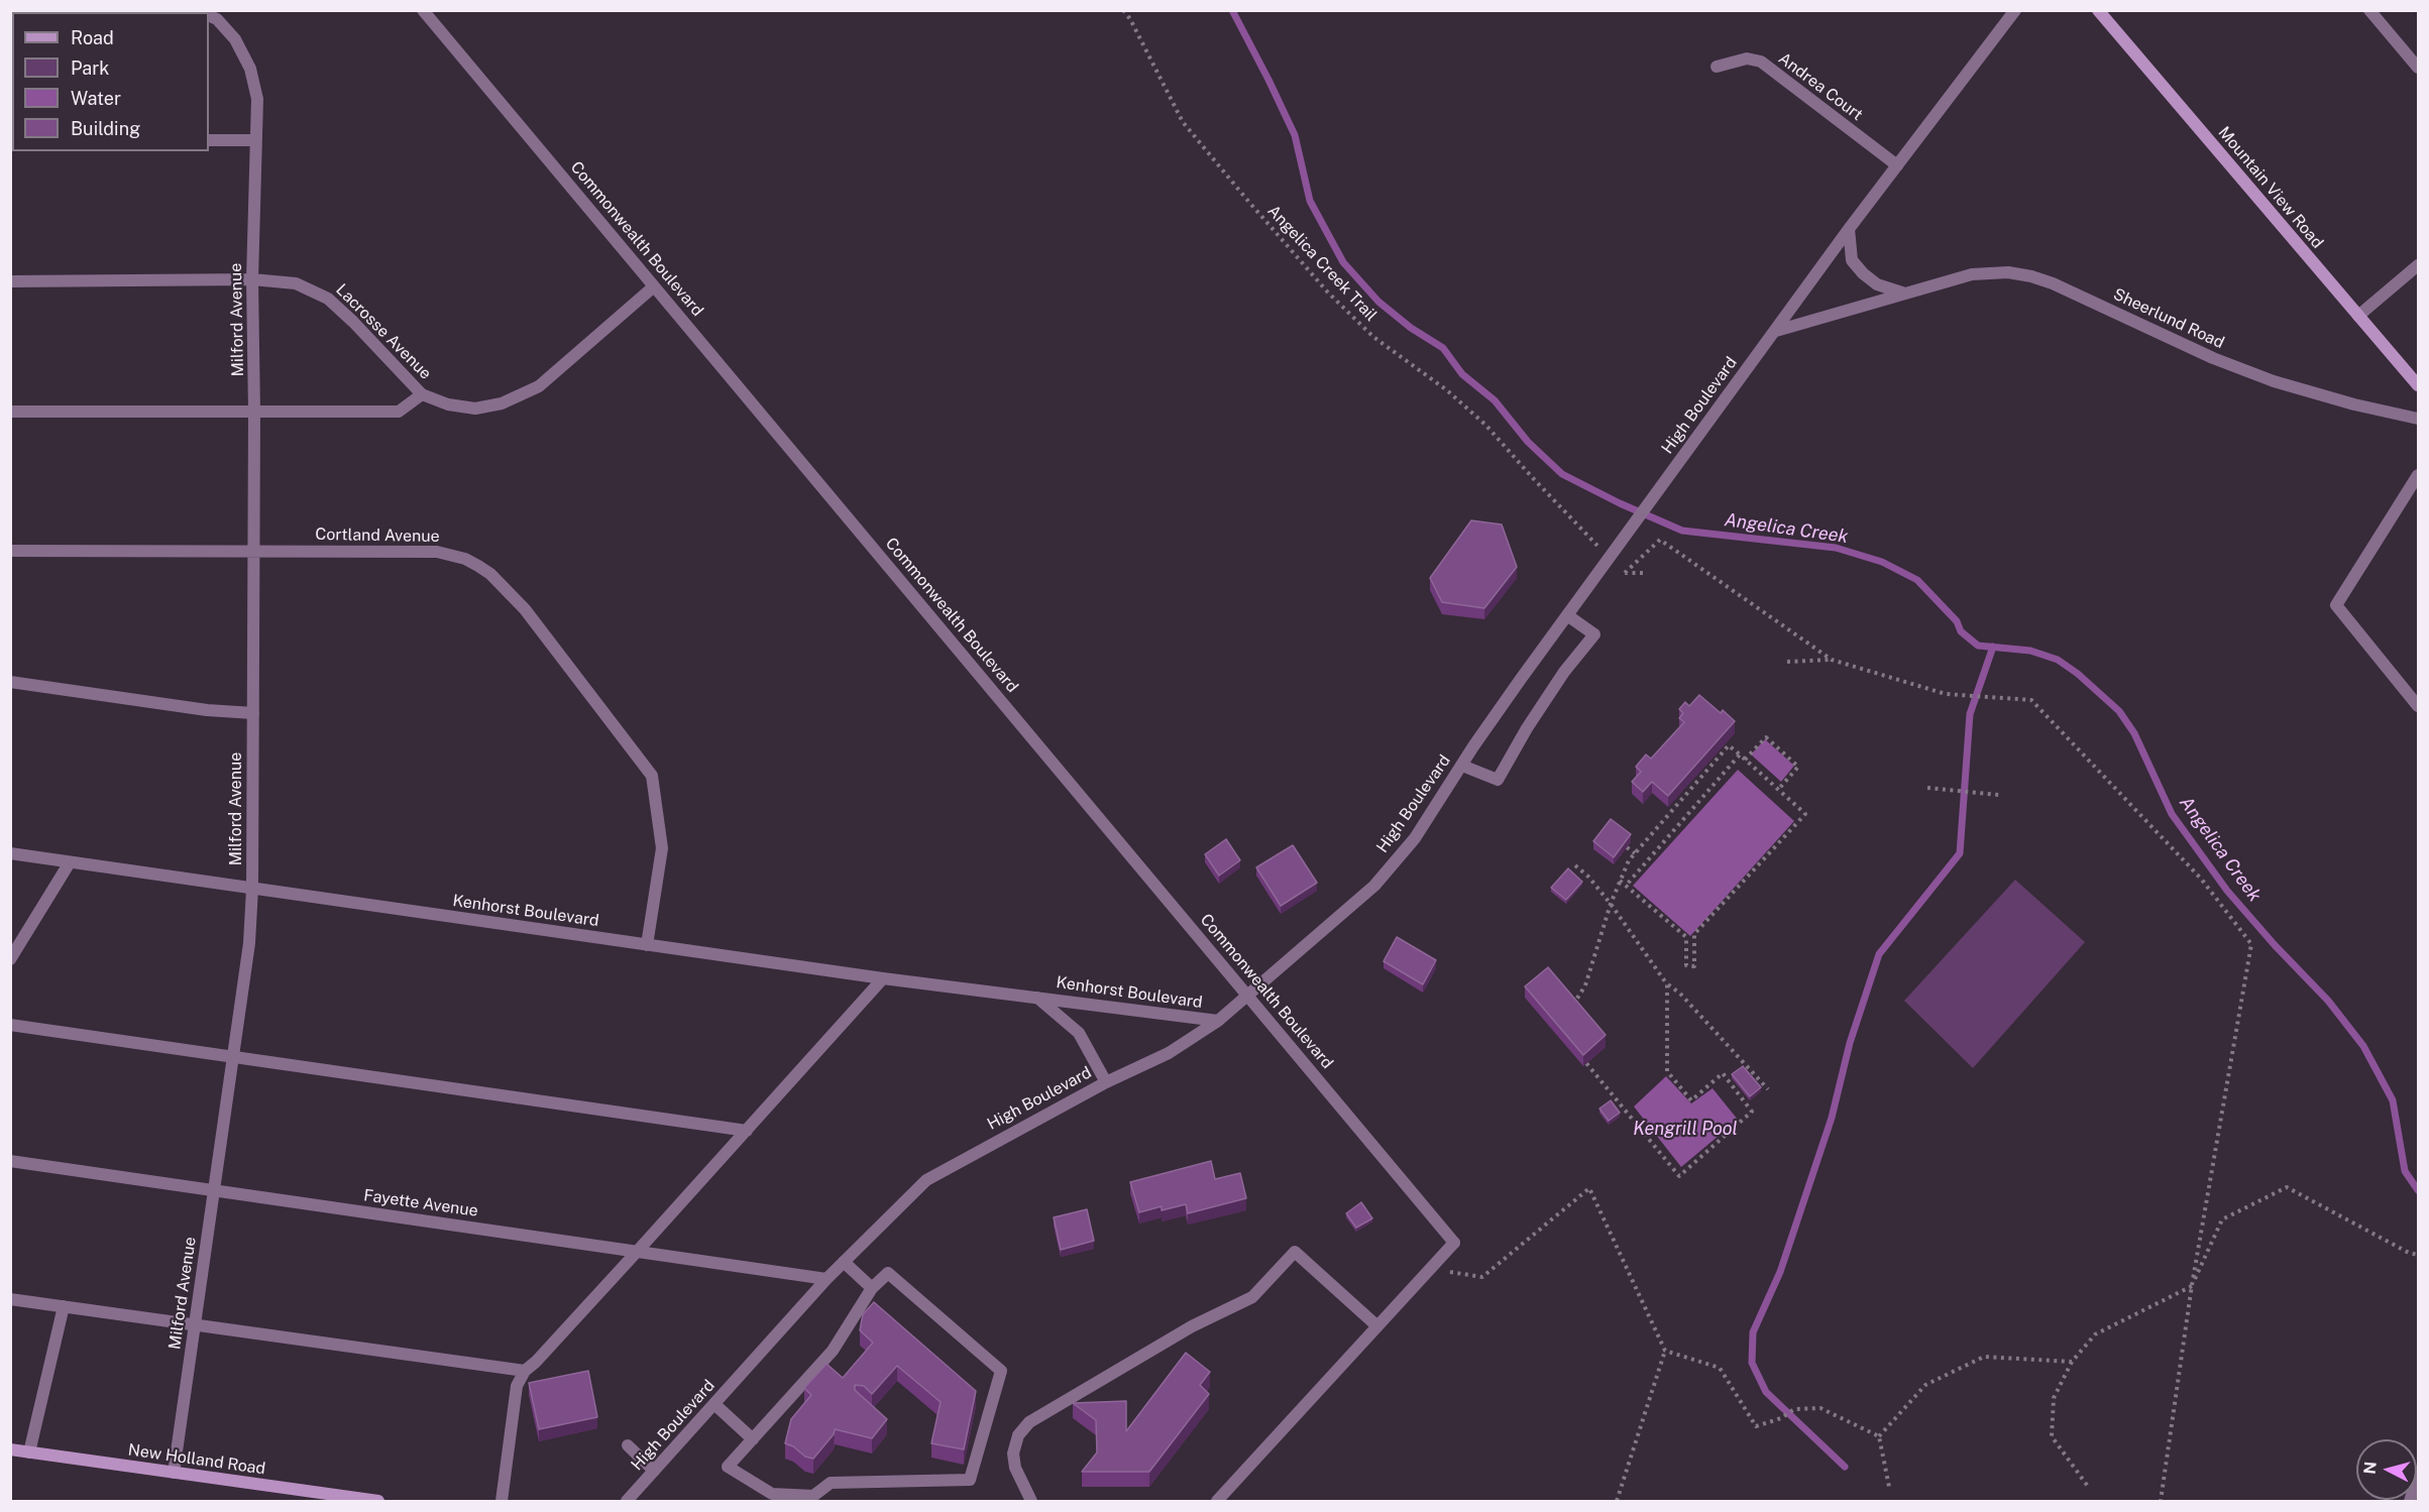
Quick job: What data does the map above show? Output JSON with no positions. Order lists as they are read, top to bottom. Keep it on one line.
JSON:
{"streets":{"street":["Andrea Court","Mountain View Road","Commonwealth Boulevard","Sheerlund Road","Milford Avenue","Lacrosse Avenue","High Boulevard","Cortland Avenue","Kenhorst Boulevard","Fayette Avenue","New Holland Road"],"path":["Angelica Creek Trail"]},"crossings":[["Andrea Court","High Boulevard"],["Commonwealth Boulevard","Lacrosse Avenue"],["Commonwealth Boulevard","High Boulevard"],["Angelica Creek Trail","High Boulevard"],["Sheerlund Road","High Boulevard"],["Milford Avenue","Lacrosse Avenue"],["Milford Avenue","Cortland Avenue"],["Milford Avenue","Kenhorst Boulevard"],["Milford Avenue","Fayette Avenue"],["Milford Avenue","New Holland Road"],["High Boulevard","Kenhorst Boulevard"],["High Boulevard","Fayette Avenue"],["Cortland Avenue","Kenhorst Boulevard"]],"water":["Angelica Creek","Kengrill Pool"],"legend":["Road","Park","Water","Building"],"north":"left"}
